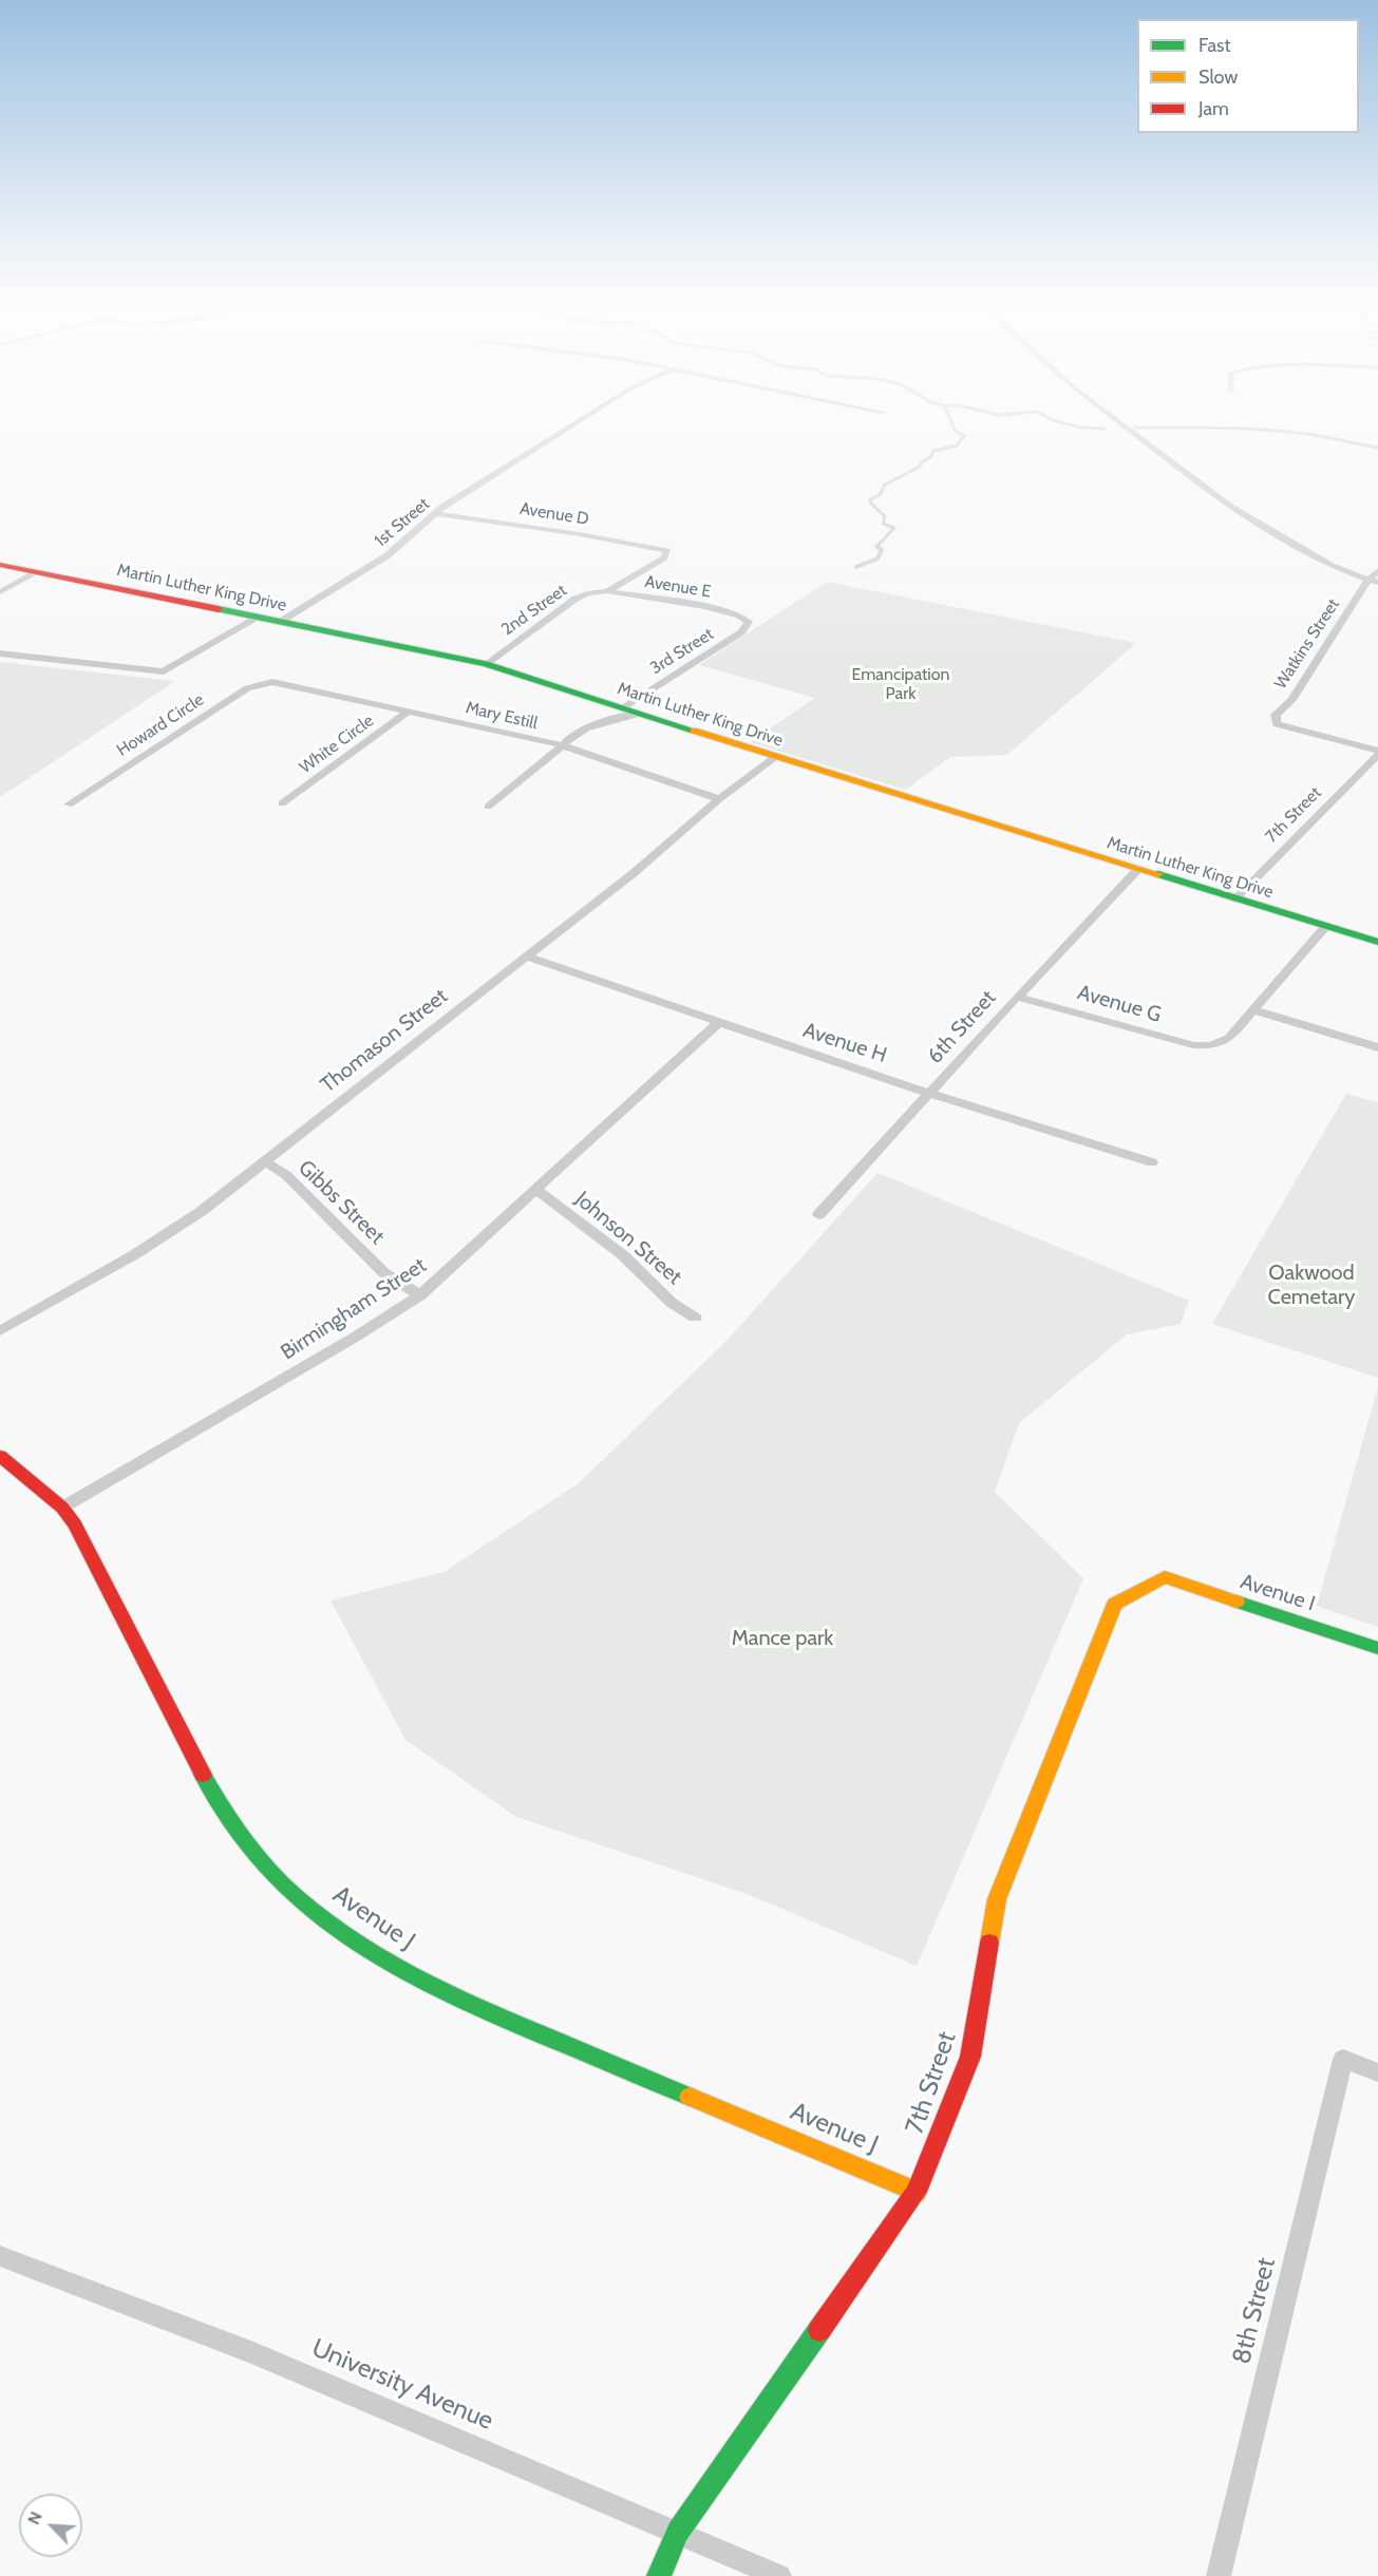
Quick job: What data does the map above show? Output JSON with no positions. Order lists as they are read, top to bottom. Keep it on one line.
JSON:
{"streets":{"street":["Avenue D","1st Street","Avenue E","Martin Luther King Drive","2nd Street","Watkins Street","3rd Street","Mary Estill","Howard Circle","White Circle","7th Street","Avenue G","6th Street","Thomason Street","Avenue H","Gibbs Street","Johnson Street","Birmingham Street","Avenue I","Avenue J","8th Street","University Avenue"]},"crossings":[["Avenue D","1st Street"],["Avenue D","2nd Street"],["1st Street","Martin Luther King Drive"],["Avenue E","2nd Street"],["Avenue E","3rd Street"],["Martin Luther King Drive","2nd Street"],["Martin Luther King Drive","3rd Street"],["Martin Luther King Drive","7th Street"],["Martin Luther King Drive","6th Street"],["Martin Luther King Drive","Thomason Street"],["Mary Estill","Howard Circle"],["Mary Estill","White Circle"],["Mary Estill","Thomason Street"],["7th Street","Avenue I"],["7th Street","Avenue J"],["7th Street","University Avenue"],["Avenue G","6th Street"],["6th Street","Avenue H"],["Thomason Street","Avenue H"],["Thomason Street","Gibbs Street"],["Avenue H","Birmingham Street"],["Gibbs Street","Birmingham Street"],["Johnson Street","Birmingham Street"],["Birmingham Street","Avenue J"]],"parks":["Emancipation Park","Oakwood Cemetary","Mance park"],"legend":["Fast","Slow","Jam"],"north":"top left"}
